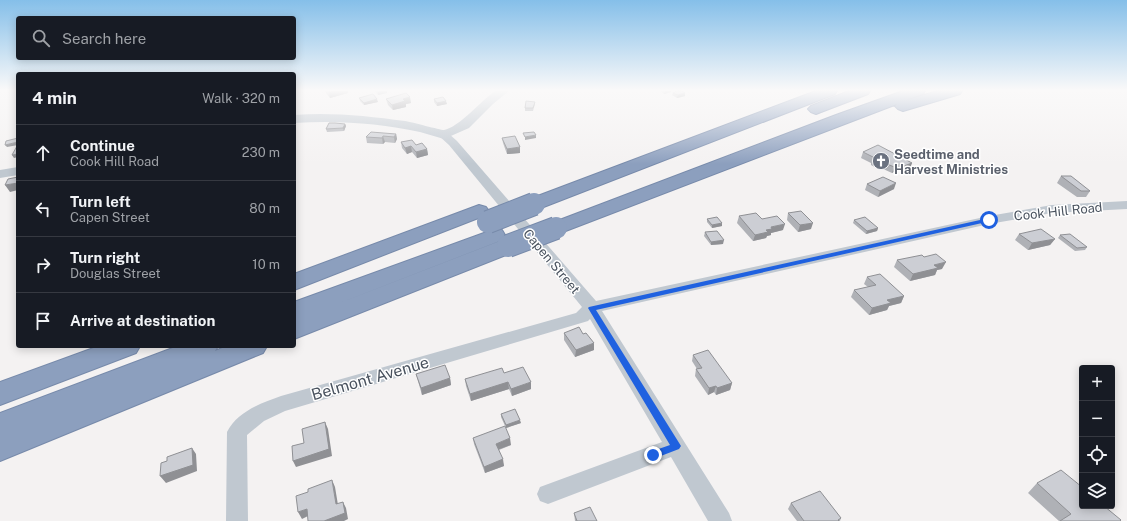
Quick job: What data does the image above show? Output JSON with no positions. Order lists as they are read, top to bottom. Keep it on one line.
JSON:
{"streets":{"street":["Cook Hill Road","Capen Street","Belmont Avenue"]},"crossings":[["Cook Hill Road","Capen Street"],["Cook Hill Road","Belmont Avenue"],["Capen Street","Belmont Avenue"]],"places":{"church":["Seedtime and Harvest Ministries"]},"page":{"search":"Search here","heading":["4 min","Walk · 320 m"],"list":[["Continue","Cook Hill Road","230 m"],["Turn left","Capen Street","80 m"],["Turn right","Douglas Street","10 m"],"Arrive at destination"],"map_buttons":["+","−"]}}
